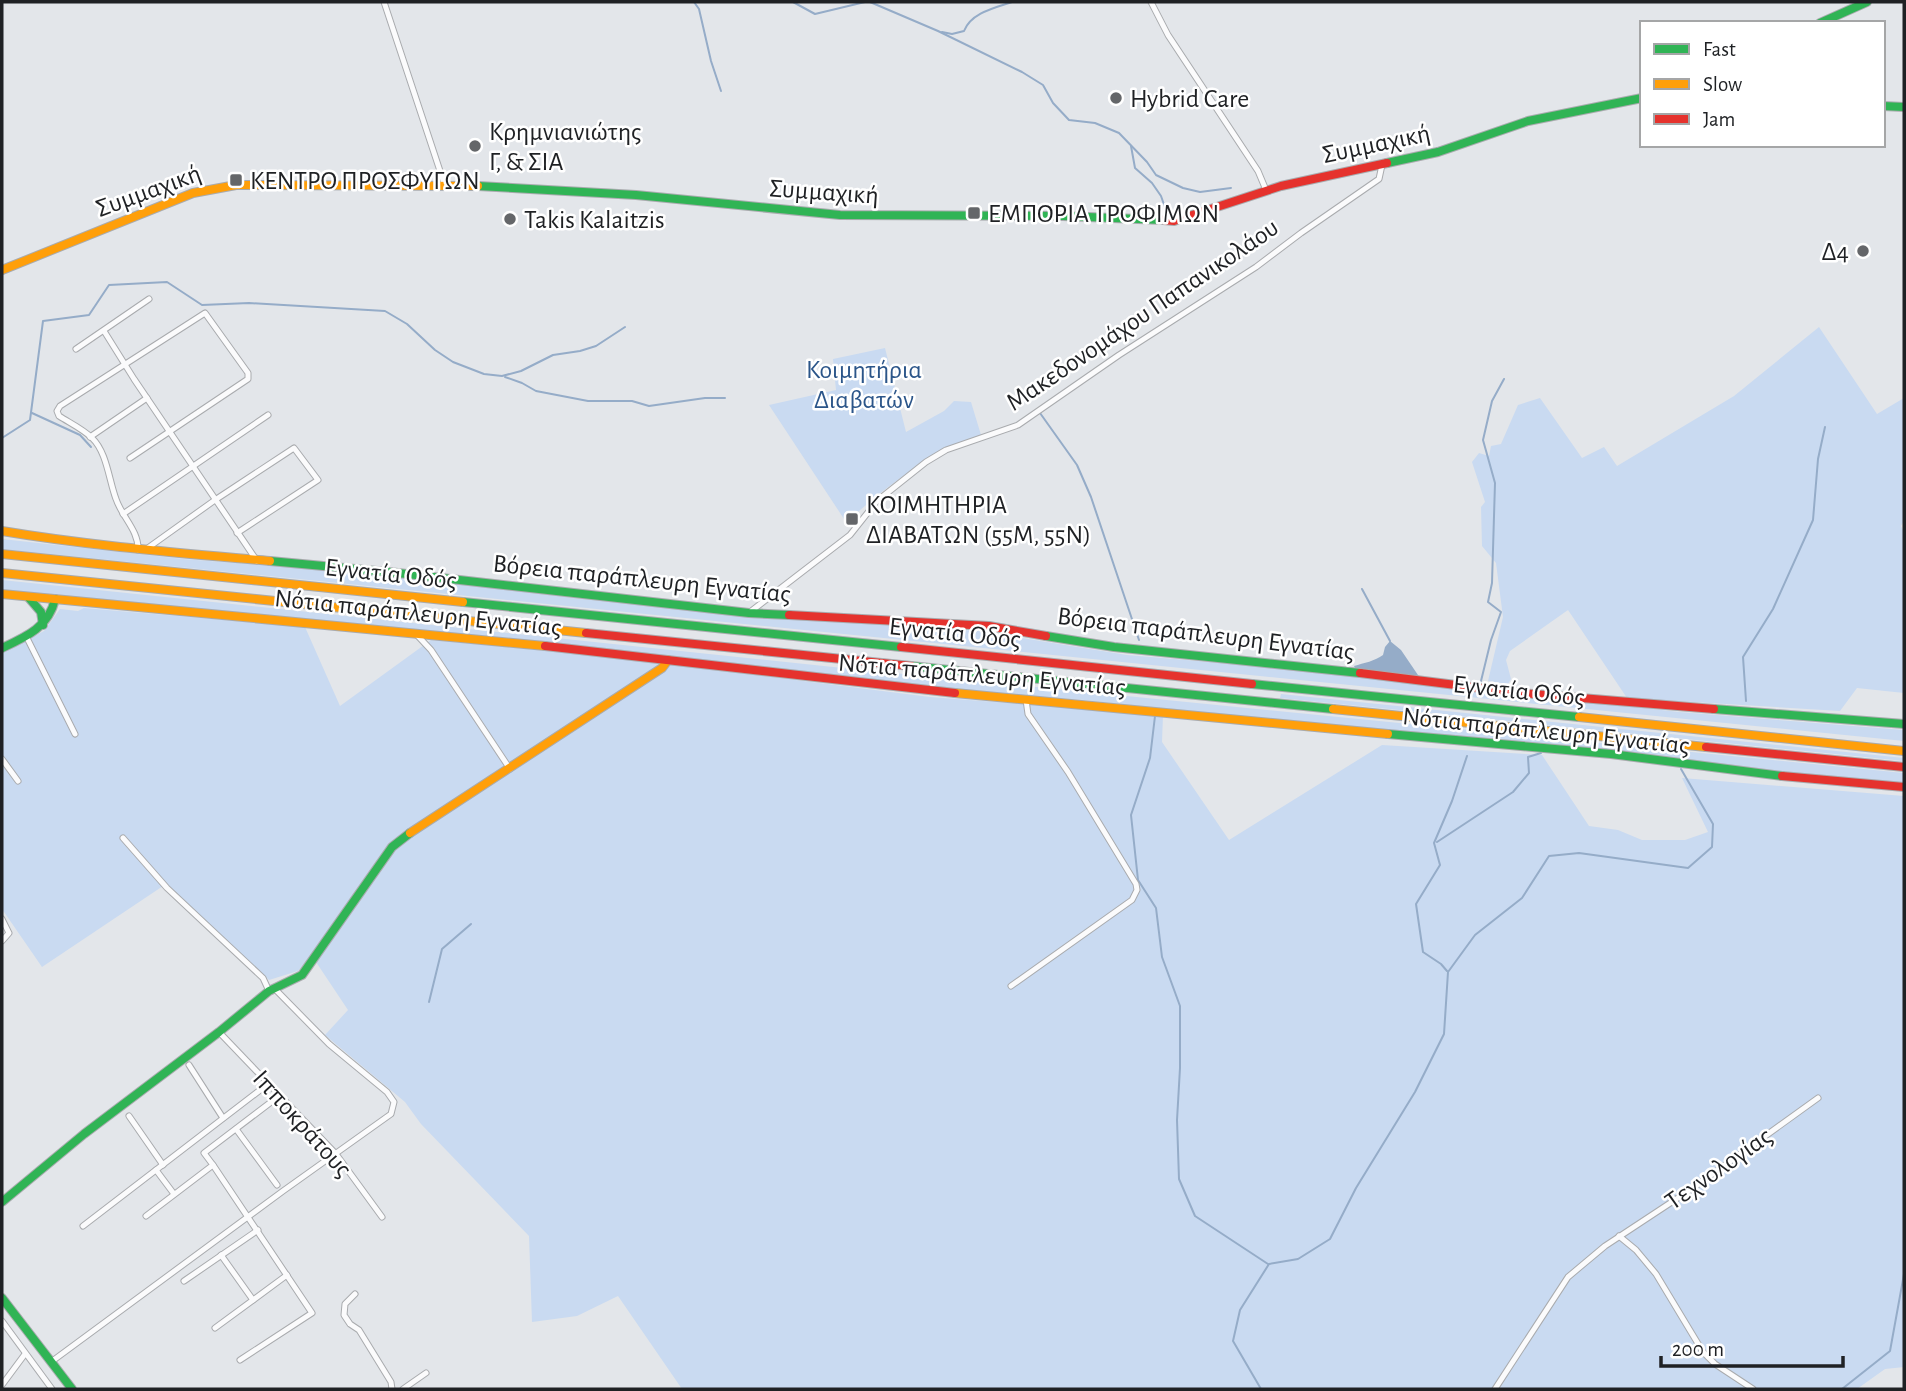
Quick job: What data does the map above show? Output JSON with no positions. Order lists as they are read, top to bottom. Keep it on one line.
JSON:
{"streets":{"main road":["Συμμαχική","Εγνατία Οδός","Βόρεια παράπλευρη Εγνατίας","Νότια παράπλευρη Εγνατίας"],"street":["Μακεδονομάχου Παπανικολάου","Ιπποκράτους","Τεχνολογίας"]},"crossings":[["Συμμαχική","Μακεδονομάχου Παπανικολάου"],["Μακεδονομάχου Παπανικολάου","Βόρεια παράπλευρη Εγνατίας"]],"parks":["Κοιμητήρια Διαβατών"],"places":{"other":["Hybrid Care","Κρημνιανιώτης Γ, & ΣΙΑ","Takis Kalaitzis","Δ4"],"transit":["ΚΕΝΤΡΟ ΠΡΟΣΦΥΓΩΝ","ΕΜΠΟΡΙΑ ΤΡΟΦΙΜΩΝ","ΚΟΙΜΗΤΗΡΙΑ ΔΙΑΒΑΤΩΝ (55Μ, 55Ν)"]},"legend":["Fast","Slow","Jam"],"scale_bar":"200 m"}
